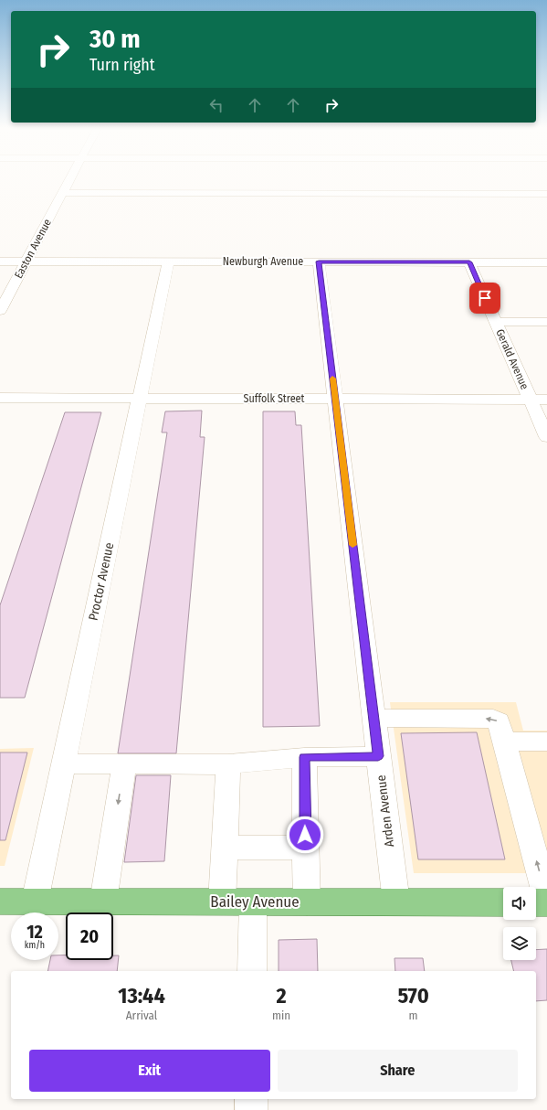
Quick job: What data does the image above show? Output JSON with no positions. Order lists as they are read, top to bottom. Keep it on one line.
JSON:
{"streets":{"main road":["Bailey Avenue"],"street":["Easton Avenue","Newburgh Avenue","Gerald Avenue","Suffolk Street","Proctor Avenue","Arden Avenue"]},"crossings":[["Easton Avenue","Newburgh Avenue"],["Newburgh Avenue","Gerald Avenue"],["Newburgh Avenue","Proctor Avenue"],["Newburgh Avenue","Arden Avenue"],["Gerald Avenue","Suffolk Street"],["Suffolk Street","Proctor Avenue"],["Suffolk Street","Arden Avenue"],["Proctor Avenue","Bailey Avenue"],["Arden Avenue","Bailey Avenue"]],"page":{"turn":["30 m","Turn right"],"speed":"12 km/h","limit":"20","eta":["13:44","Arrival","2","min","570","m"],"buttons":["Exit","Share"]}}
